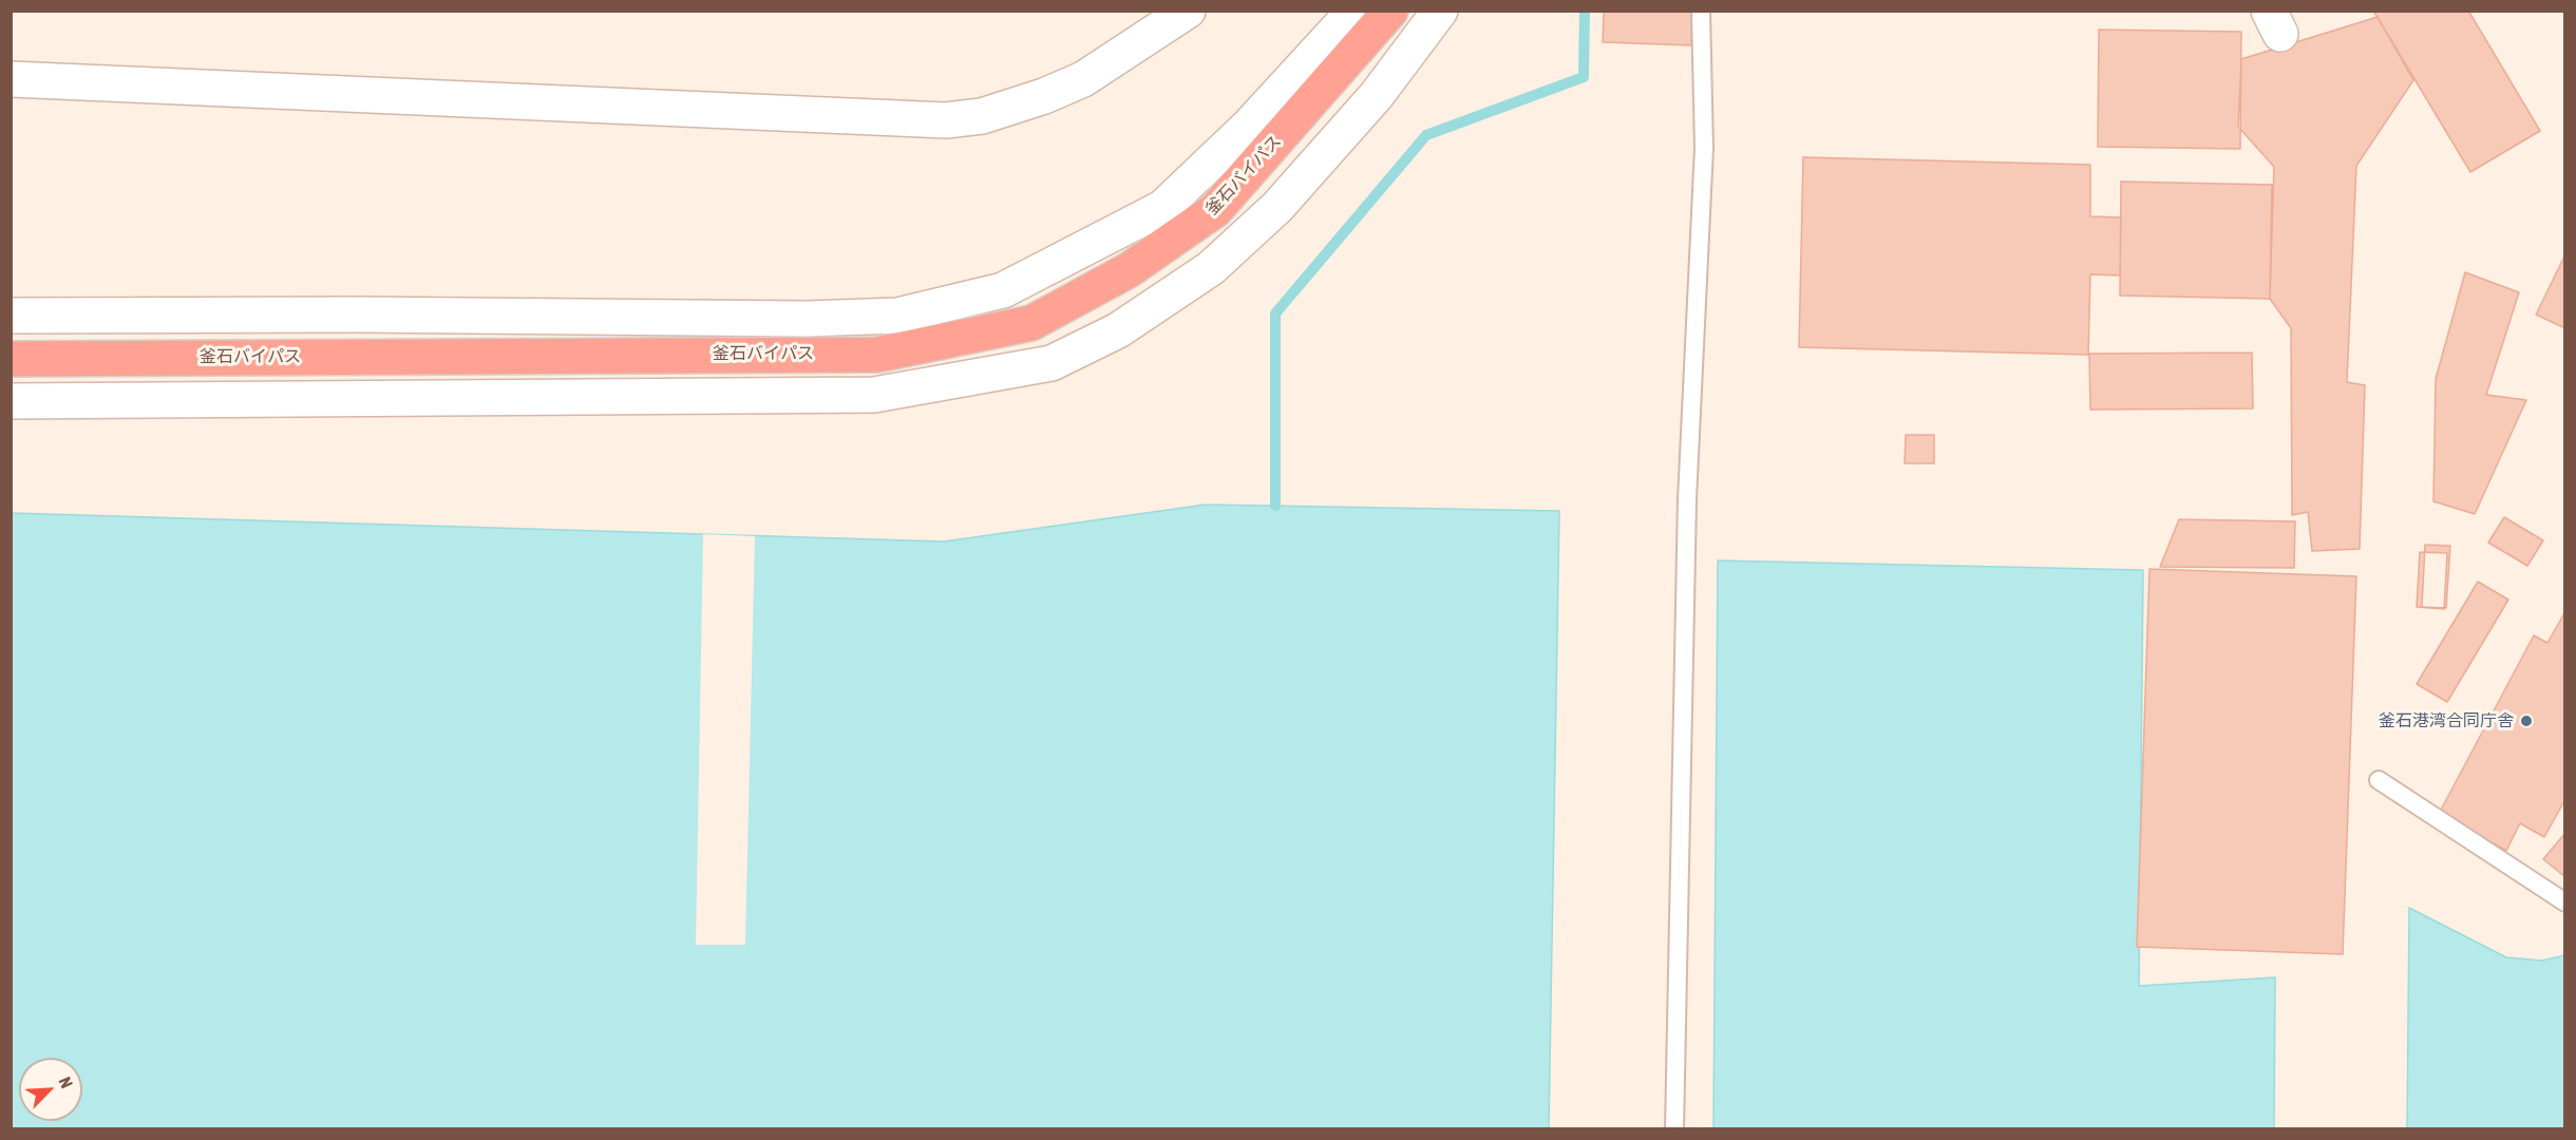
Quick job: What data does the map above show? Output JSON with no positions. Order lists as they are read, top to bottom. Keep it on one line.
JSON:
{"streets":{"highway":["釜石バイパス"]},"places":["釜石港湾合同庁舎"],"north":"top right"}
